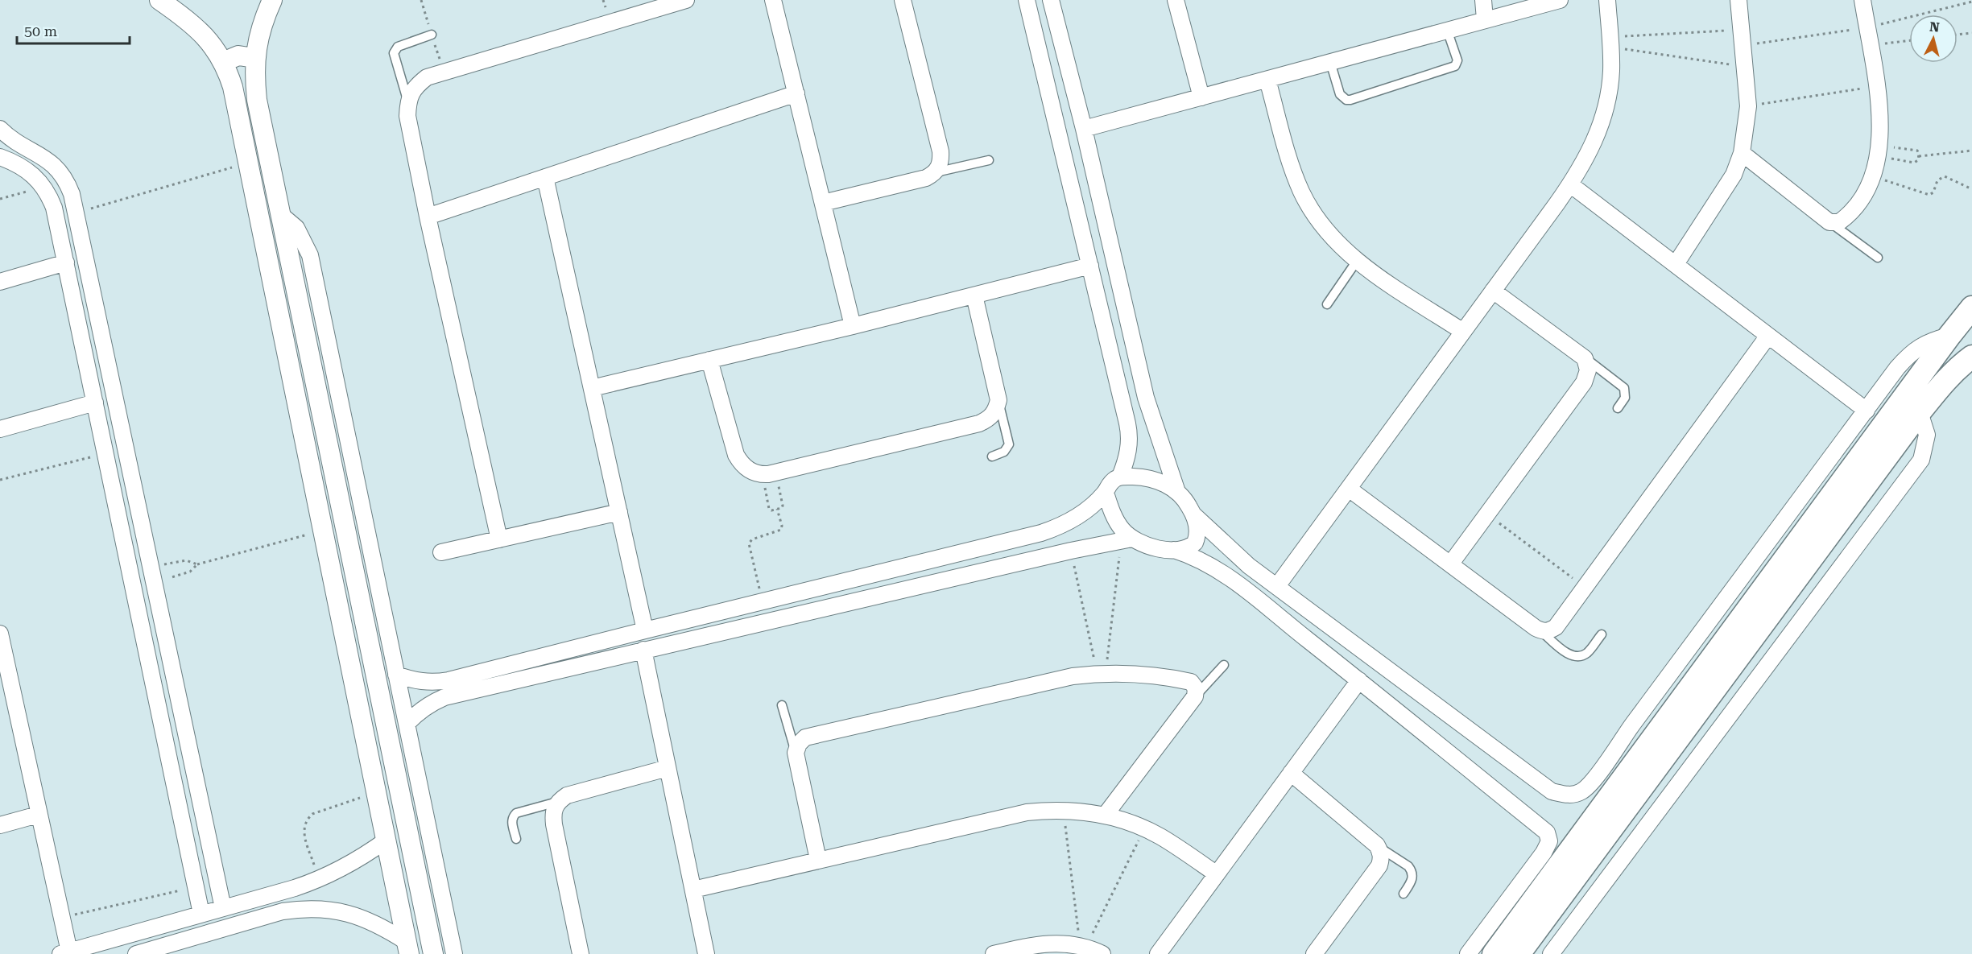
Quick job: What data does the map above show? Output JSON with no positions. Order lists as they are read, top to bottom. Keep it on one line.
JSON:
{"scale_bar":"50 m","north":"top"}
